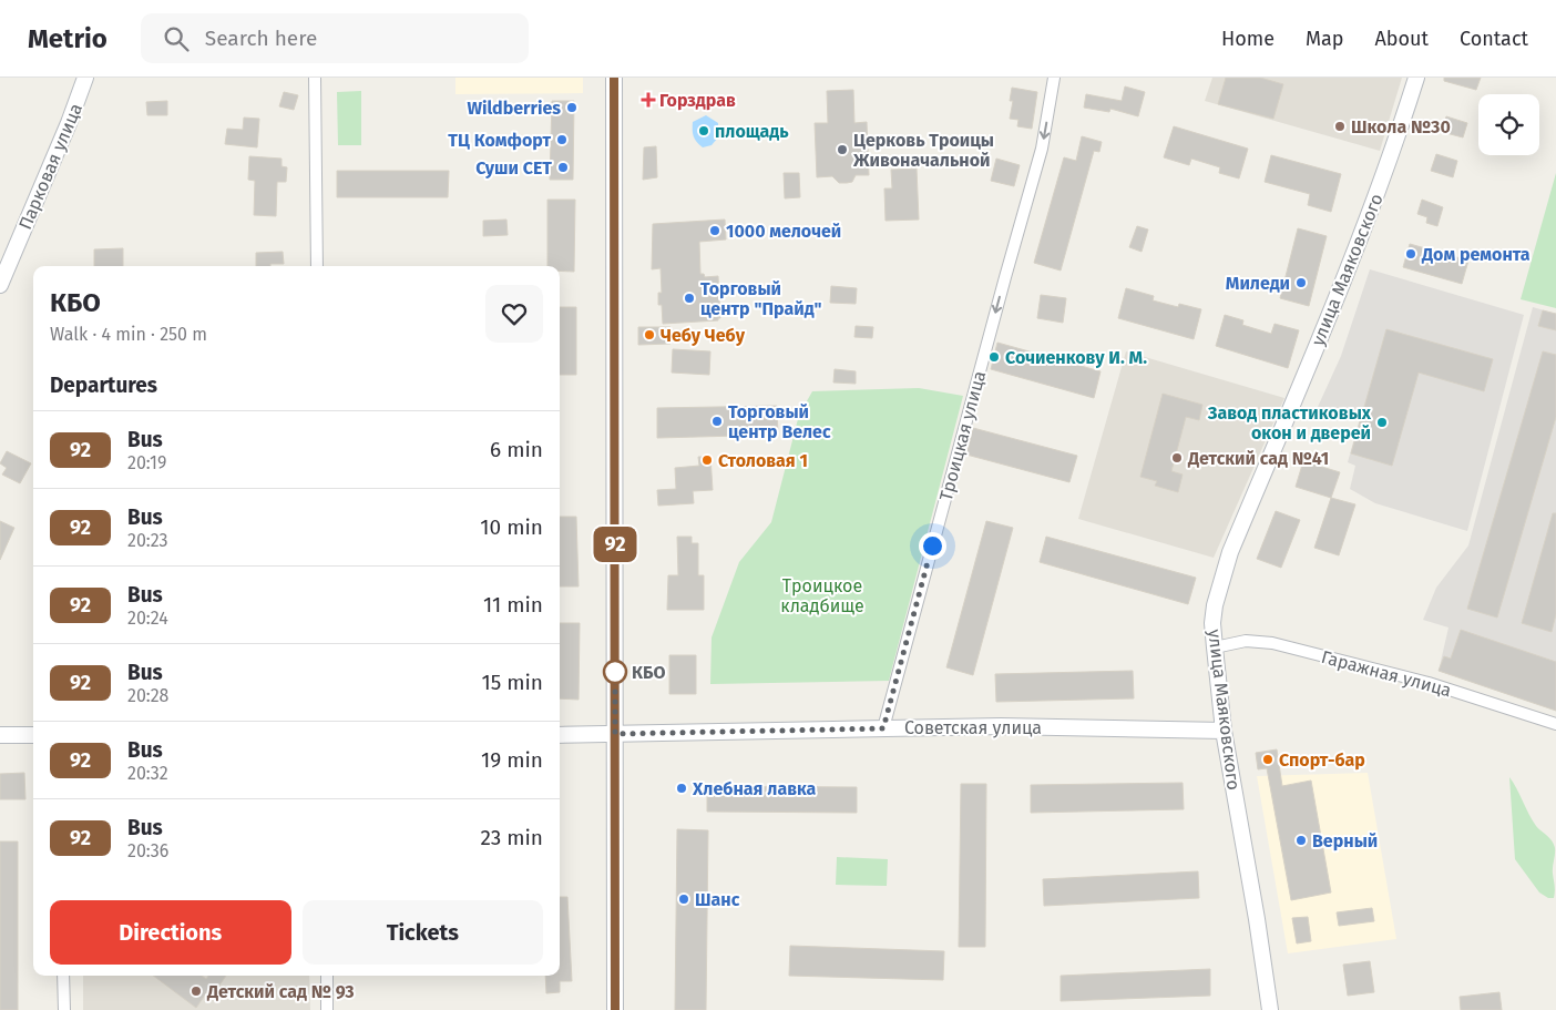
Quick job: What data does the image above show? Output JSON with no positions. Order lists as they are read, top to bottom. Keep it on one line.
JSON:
{"streets":{"street":["Парковая улица","улица Маяковского","Троицкая улица","Гаражная улица","Советская улица"]},"crossings":[["улица Маяковского","Гаражная улица"],["улица Маяковского","Советская улица"],["Троицкая улица","Советская улица"]],"one_way":["Троицкая улица"],"parks":["Троицкое кладбище"],"places":{"health":["Горздрав"],"other":["Wildberries","Школа №30","площадь","ТЦ Комфорт","Церковь Троицы Живоначальной","Суши СЕТ","1000 мелочей","Дом ремонта","Миледи","Торговый центр \"Прайд\"","Чебу Чебу","Сочиенкову И. М.","Торговый центр Велес","Завод пластиковых окон и дверей","Детский сад №41","Столовая 1","КБО","Спорт-бар","Хлебная лавка","Верный","Шанс","Детский сад № 93"]},"lines":["bus line 92"],"page":{"header":"Metrio","search":"Search here","nav":["Home","Map","About","Contact"],"on_map":"92","heading":[["КБО","Walk · 4 min · 250 m"],"Departures"],"list":[{"mark":"92","name":"Bus","note":"20:19","value":"6 min"},{"mark":"92","name":"Bus","note":"20:23","value":"10 min"},{"mark":"92","name":"Bus","note":"20:24","value":"11 min"},{"mark":"92","name":"Bus","note":"20:28","value":"15 min"},{"mark":"92","name":"Bus","note":"20:32","value":"19 min"},{"mark":"92","name":"Bus","note":"20:36","value":"23 min"}],"buttons":["Directions","Tickets"]}}
